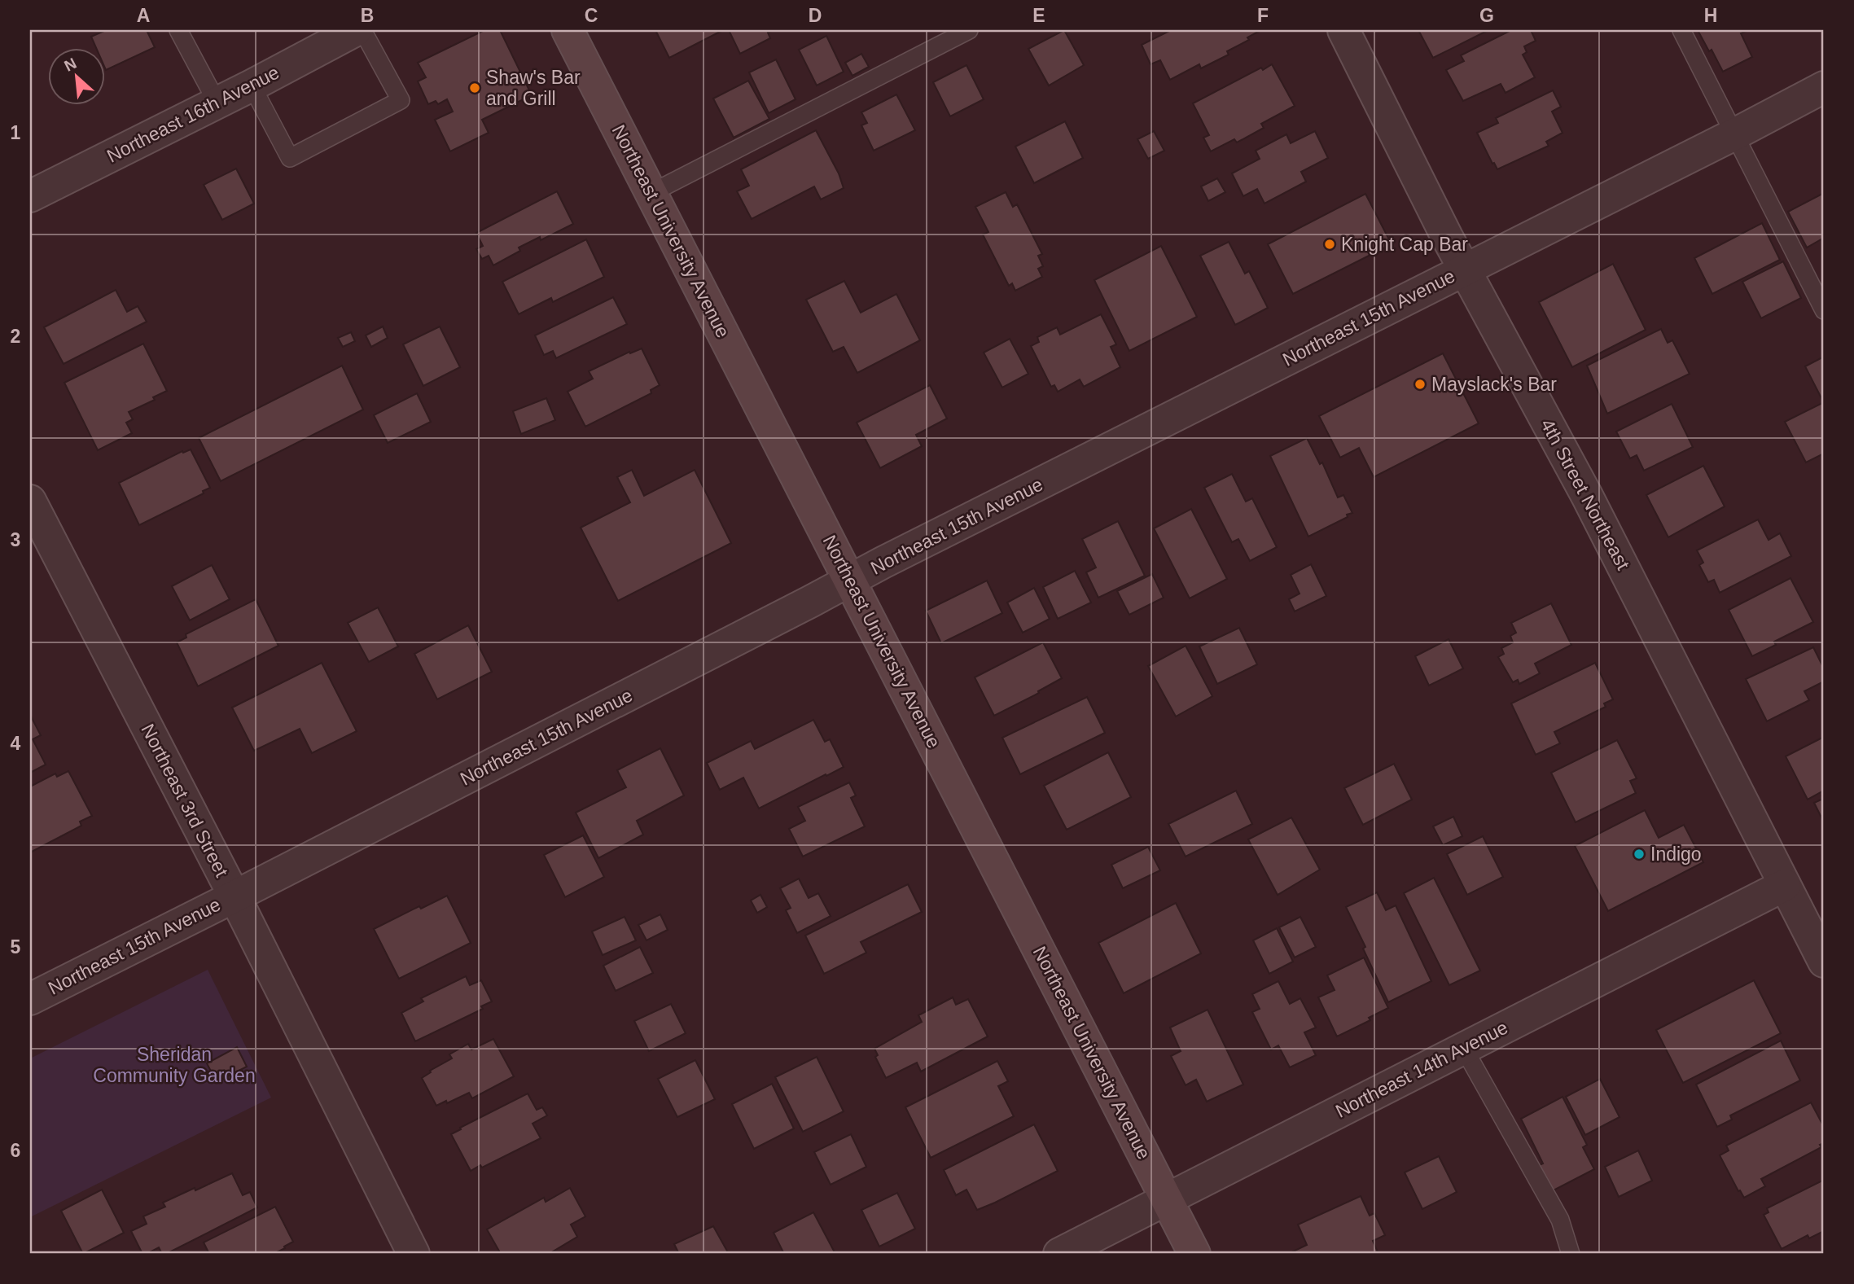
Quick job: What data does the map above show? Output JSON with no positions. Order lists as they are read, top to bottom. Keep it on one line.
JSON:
{"streets":{"main road":["Northeast University Avenue"],"street":["Northeast 16th Avenue","Northeast 15th Avenue","4th Street Northeast","Northeast 3rd Street","Northeast 14th Avenue"]},"crossings":[["Northeast University Avenue","Northeast 15th Avenue"],["Northeast University Avenue","Northeast 14th Avenue"],["Northeast 15th Avenue","4th Street Northeast"],["Northeast 15th Avenue","Northeast 3rd Street"],["4th Street Northeast","Northeast 14th Avenue"]],"parks":["Sheridan Community Garden"],"places":["Shaw's Bar and Grill","Knight Cap Bar","Mayslack's Bar","Indigo"],"north":"top left","grid":{"columns":["A","B","C","D","E","F","G","H"],"rows":["1","2","3","4","5","6"]}}
